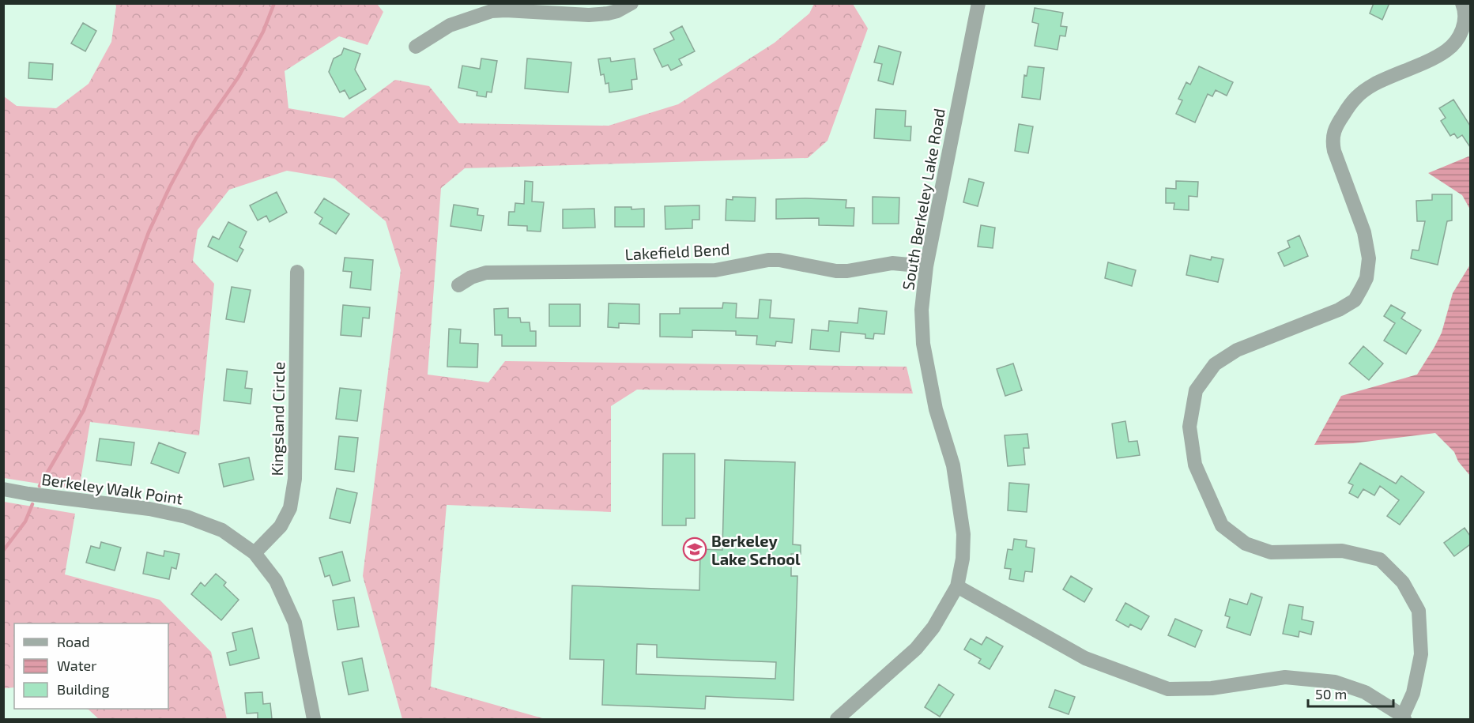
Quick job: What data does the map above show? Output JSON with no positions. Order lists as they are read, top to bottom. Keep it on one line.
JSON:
{"streets":{"street":["South Berkeley Lake Road","Lakefield Bend","Kingsland Circle","Berkeley Walk Point"]},"crossings":[["South Berkeley Lake Road","Lakefield Bend"],["Kingsland Circle","Berkeley Walk Point"]],"places":{"school or university":["Berkeley Lake School"]},"legend":["Road","Water","Building"],"scale_bar":"50 m"}
